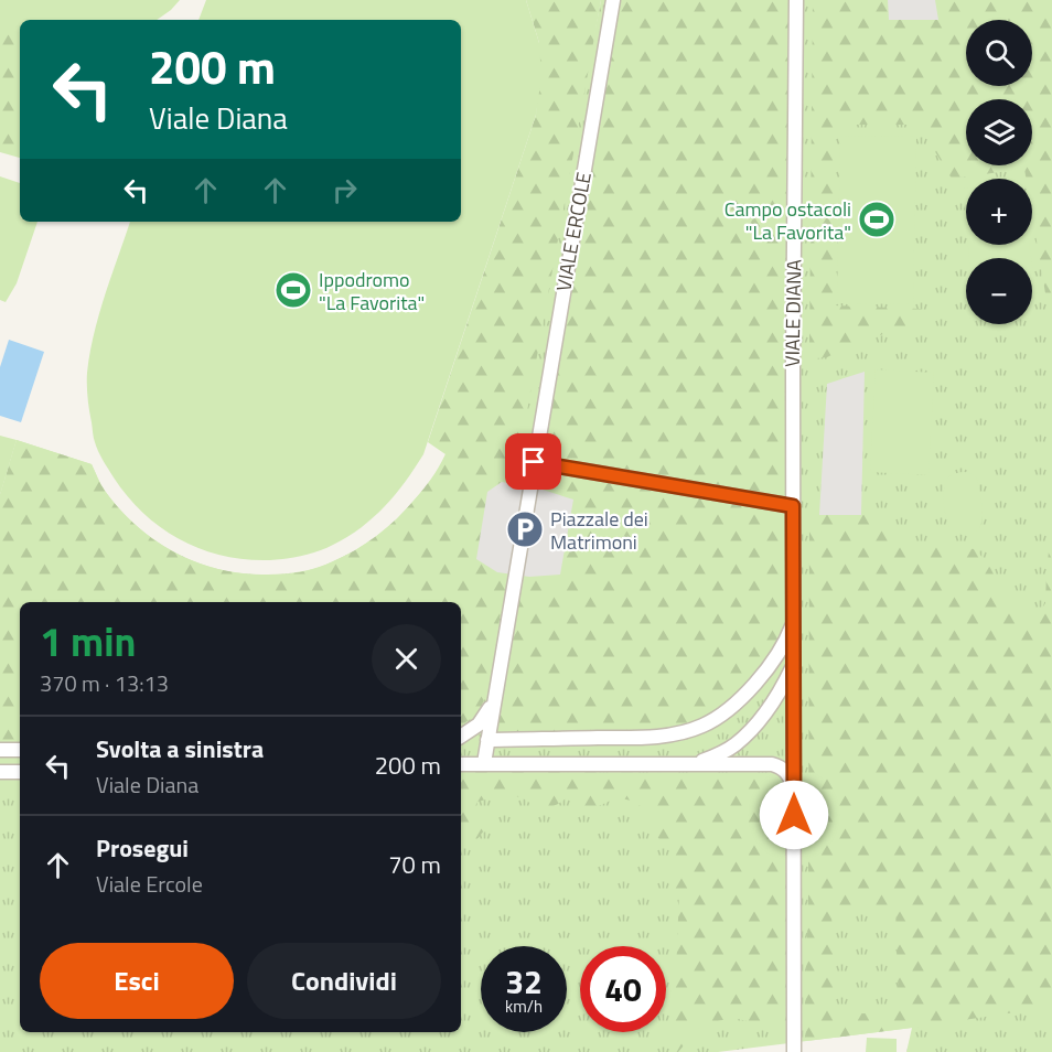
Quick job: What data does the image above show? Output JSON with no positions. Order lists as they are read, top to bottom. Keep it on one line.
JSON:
{"streets":{"street":["VIALE ERCOLE","VIALE DIANA"]},"crossings":[["VIALE ERCOLE","VIALE DIANA"]],"places":{"sports":["Campo ostacoli \"La Favorita\"","Ippodromo \"La Favorita\""],"parking":["Piazzale dei Matrimoni"]},"page":{"map_buttons":["+","−"],"turn":["200 m","Viale Diana"],"heading":["1 min","370 m · 13:13"],"list":[{"name":"Svolta a sinistra","note":"Viale Diana","value":"200 m"},{"name":"Prosegui","note":"Viale Ercole","value":"70 m"}],"buttons":["Esci","Condividi"],"speed":"32 km/h","limit":"40"}}
